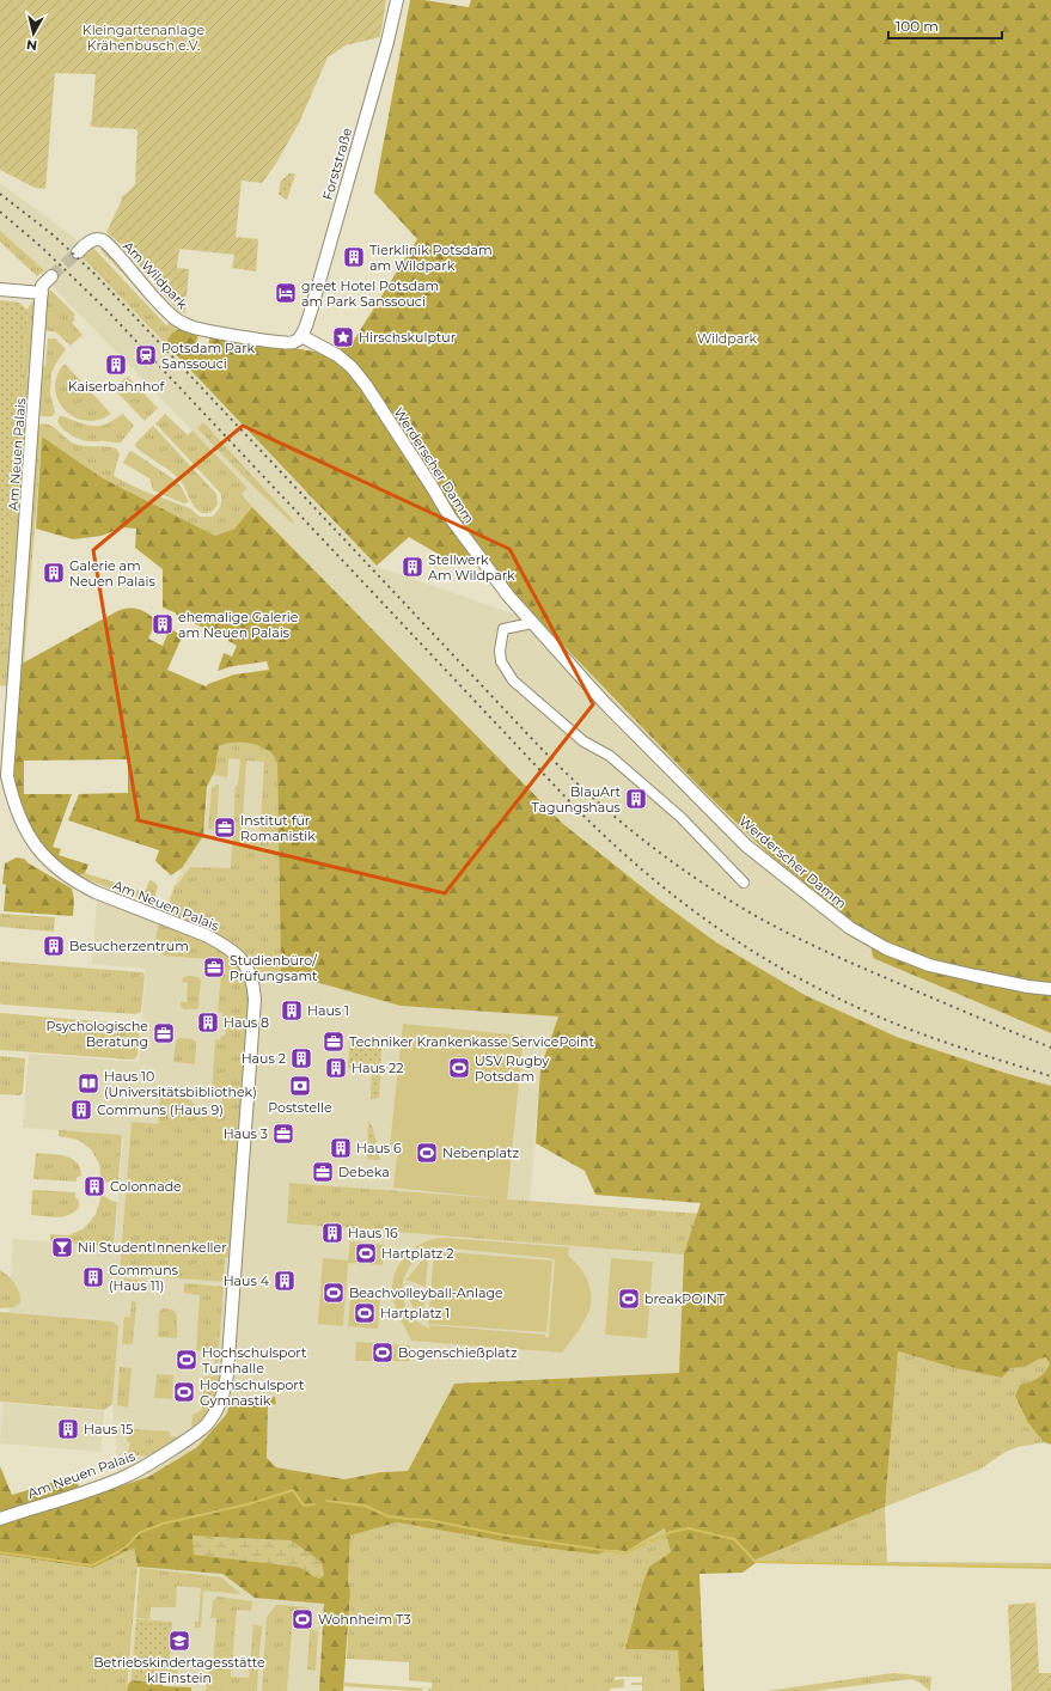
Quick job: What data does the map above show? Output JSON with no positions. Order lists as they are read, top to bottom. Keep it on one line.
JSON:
{"streets":{"street":["Forststraße","Am Wildpark","Am Neuen Palais","Werderscher Damm"]},"crossings":[["Forststraße","Am Wildpark"],["Forststraße","Werderscher Damm"],["Am Wildpark","Werderscher Damm"]],"parks":["Kleingartenanlage Krähenbusch e.V.","Wildpark"],"places":{"building":["Tierklinik Potsdam am Wildpark","Kaiserbahnhof","Stellwerk Am Wildpark","Galerie am Neuen Palais","ehemalige Galerie am Neuen Palais","BlauArt Tagungshaus","Besucherzentrum","Haus 1","Haus 8","Haus 2","Haus 22","Communs (Haus 9)","Haus 6","Colonnade","Haus 16","Communs (Haus 11)","Haus 4","Haus 15"],"hotel":["greet Hotel Potsdam am Park Sanssouci"],"place":["Hirschskulptur"],"station":["Potsdam Park Sanssouci"],"office":["Institut für Romanistik","Studienbüro/ Prüfungsamt","Psychologische Beratung","Techniker Krankenkasse ServicePoint","Haus 3","Debeka"],"sports":["USV Rugby Potsdam","Nebenplatz","Hartplatz 2","Beachvolleyball-Anlage","breakPOINT","Hartplatz 1","Bogenschießplatz","Hochschulsport Turnhalle","Hochschulsport Gymnastik","Wohnheim T3"],"library":["Haus 10 (Universitätsbibliothek)"],"bank":["Poststelle"],"bar":["Nil StudentInnenkeller"],"school or university":["Betriebskindertagesstätte klEinstein"]},"scale_bar":"100 m","north":"bottom"}
